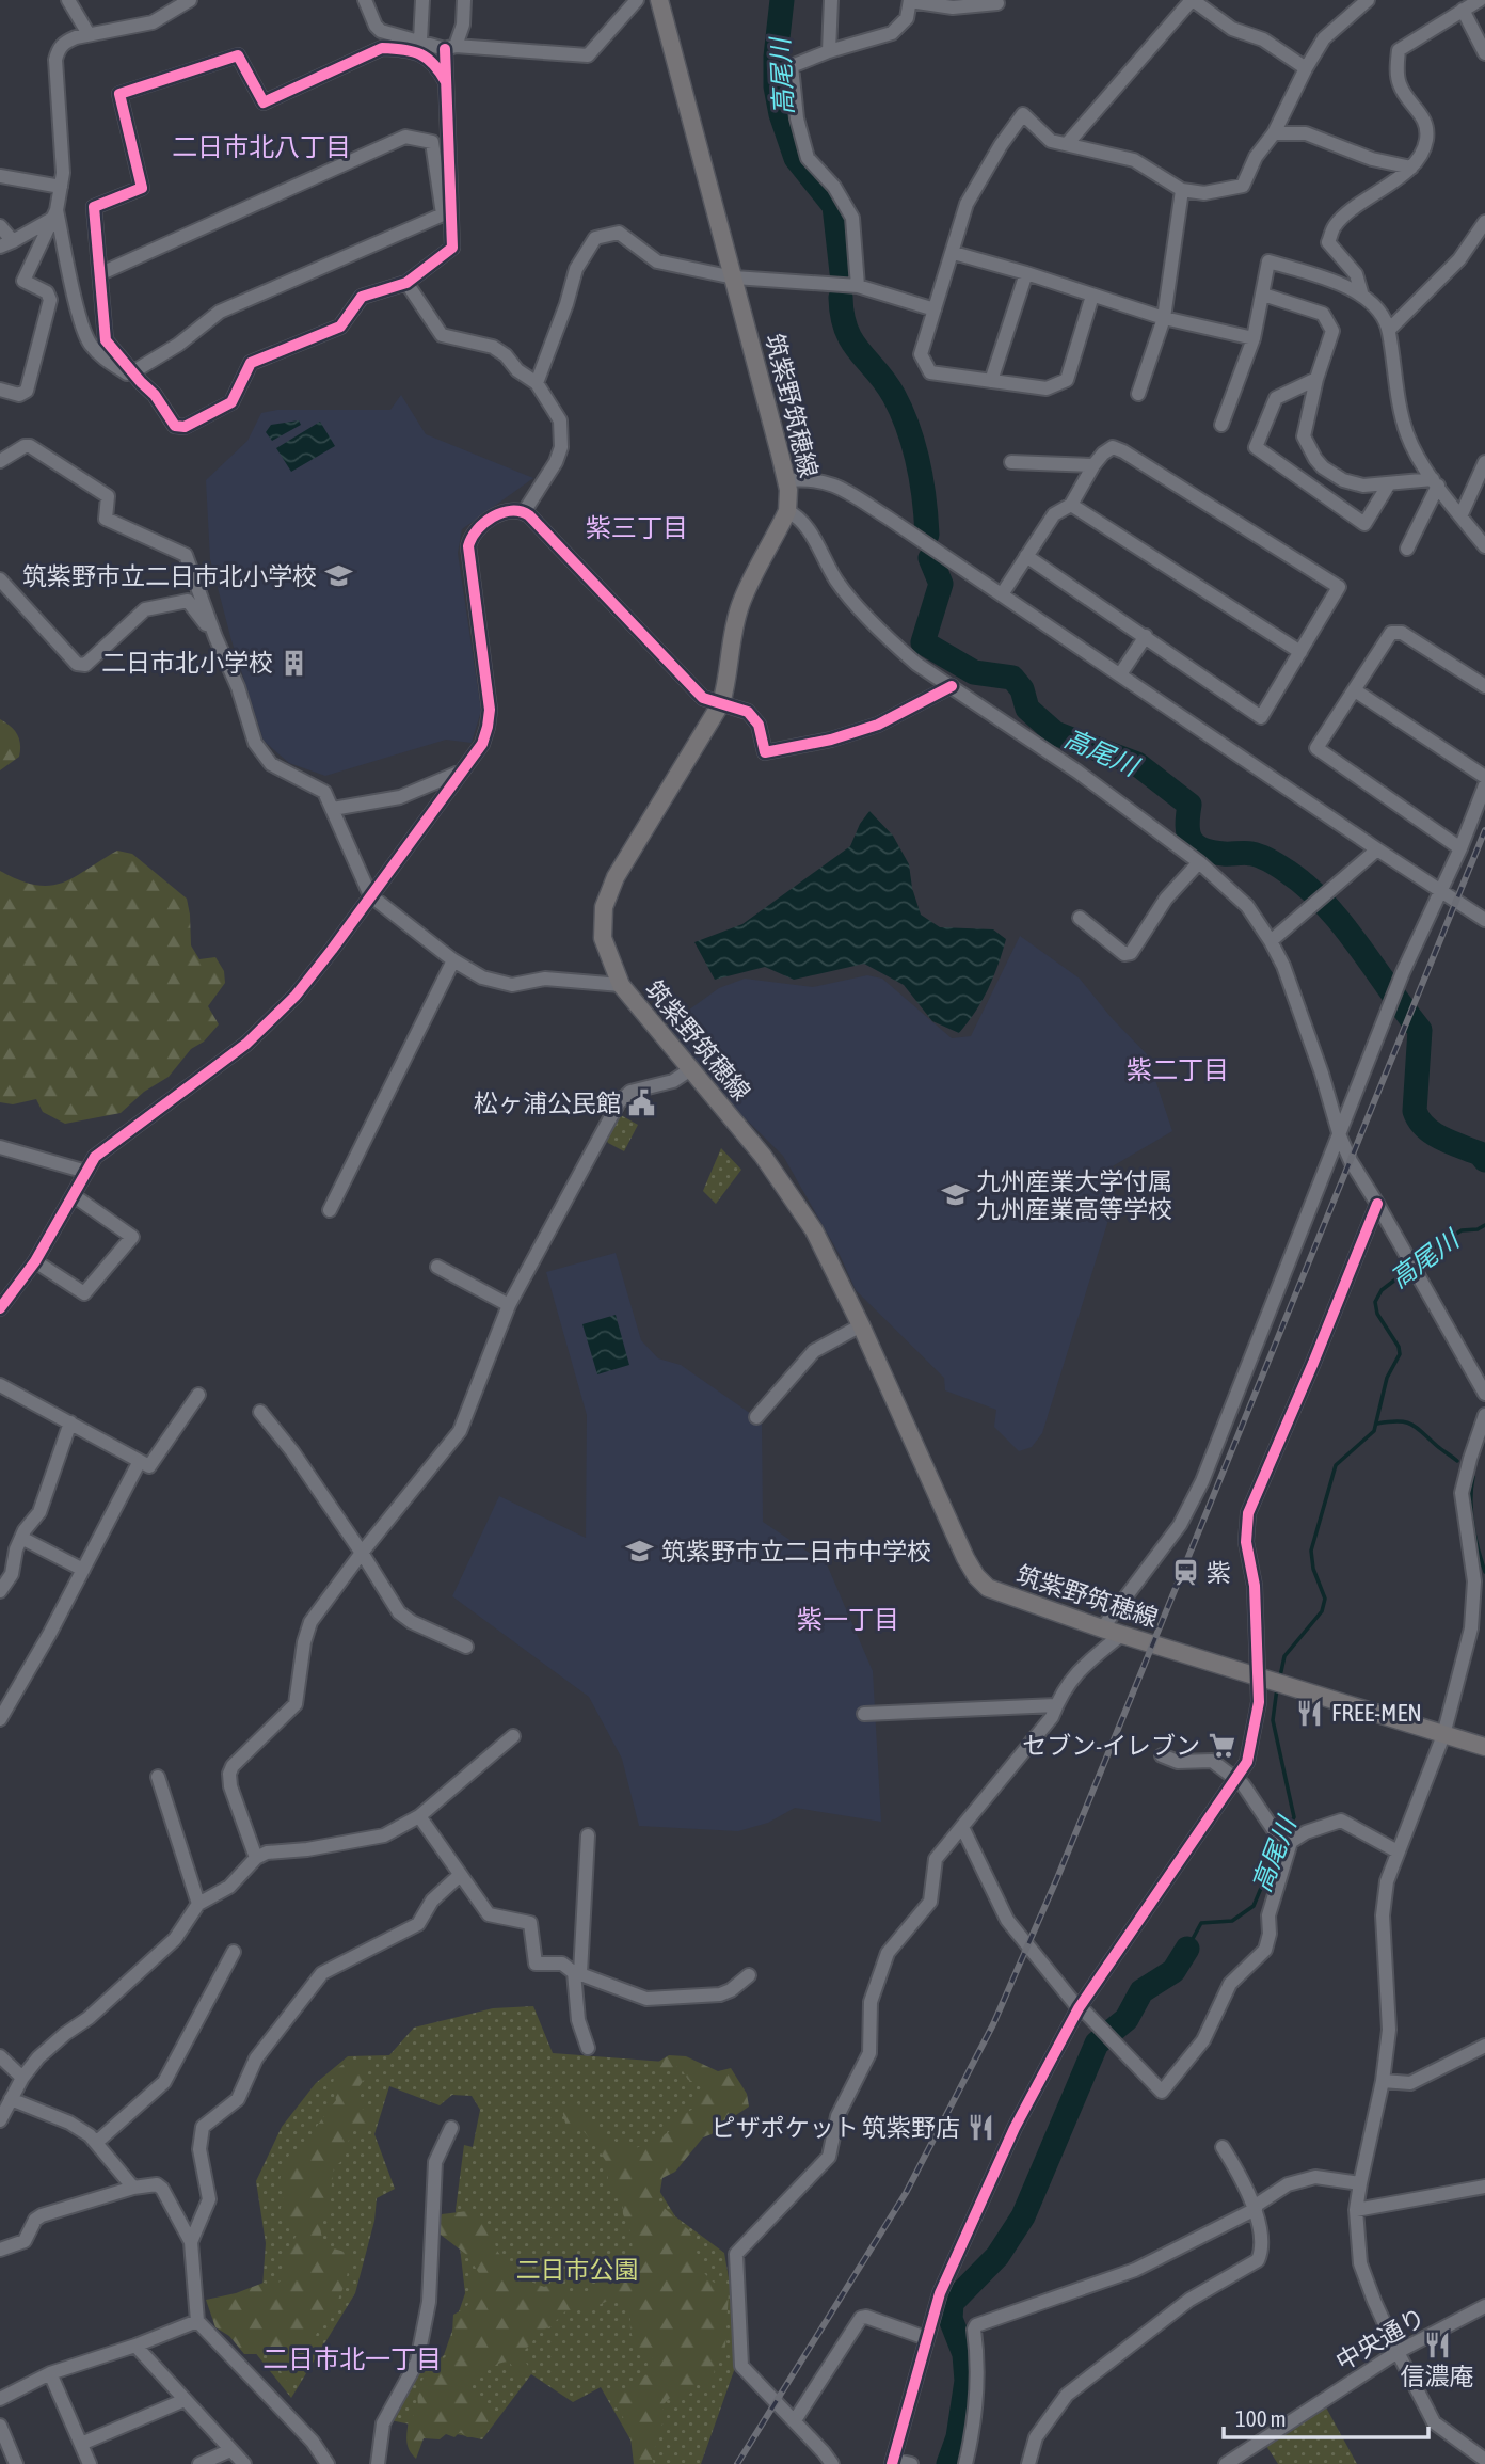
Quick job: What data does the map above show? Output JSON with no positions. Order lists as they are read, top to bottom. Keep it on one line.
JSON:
{"streets":{"main road":["筑紫野筑穂線"],"street":["中央通り"]},"districts":["二日市北八丁目","紫三丁目","紫二丁目","紫一丁目","二日市北一丁目"],"water":["高尾川"],"parks":["二日市公園"],"places":{"school or university":["筑紫野市立二日市北小学校","九州産業大学付属 九州産業高等学校","筑紫野市立二日市中学校"],"building":["二日市北小学校"],"public building":["松ヶ浦公民館"],"station":["紫"],"restaurant":["FREE-MEN","ピザポケット 筑紫野店","信濃庵"],"supermarket":["セブン-イレブン"]},"scale_bar":"100 m"}
